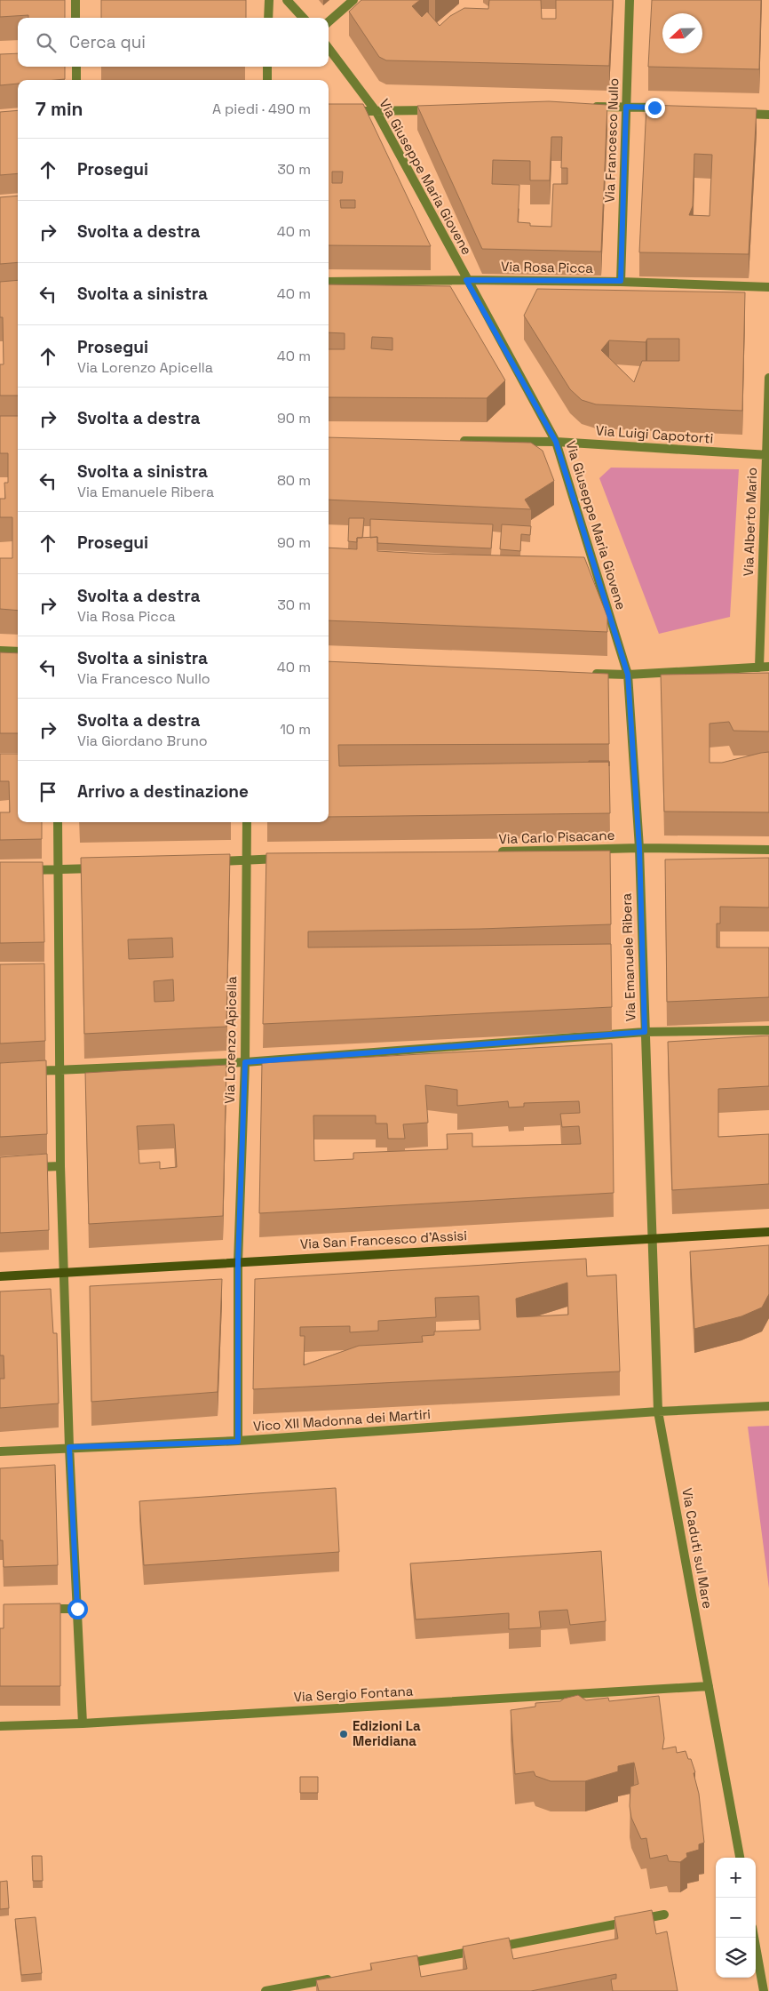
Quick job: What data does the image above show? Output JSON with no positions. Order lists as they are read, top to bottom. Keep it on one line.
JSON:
{"streets":{"street":["Via Francesco Nullo","Via Giuseppe Maria Giovene","Via Rosa Picca","Via Luigi Capotorti","Via Alberto Mario","Via Carlo Pisacane","Via Emanuele Ribera","Via Lorenzo Apicella","Via San Francesco d'Assisi","Vico XII Madonna dei Martiri","Via Caduti sul Mare","Via Sergio Fontana"]},"crossings":[["Via Francesco Nullo","Via Rosa Picca"],["Via Giuseppe Maria Giovene","Via Rosa Picca"],["Via Giuseppe Maria Giovene","Via Luigi Capotorti"],["Via Giuseppe Maria Giovene","Via Emanuele Ribera"],["Via Luigi Capotorti","Via Alberto Mario"],["Via Carlo Pisacane","Via Emanuele Ribera"],["Via Emanuele Ribera","Via San Francesco d'Assisi"],["Via Emanuele Ribera","Via Caduti sul Mare"],["Via Lorenzo Apicella","Via San Francesco d'Assisi"],["Via Lorenzo Apicella","Vico XII Madonna dei Martiri"],["Via San Francesco d'Assisi","Via Caduti sul Mare"],["Vico XII Madonna dei Martiri","Via Caduti sul Mare"],["Via Caduti sul Mare","Via Sergio Fontana"]],"places":["Edizioni La Meridiana"],"north":"left","page":{"search":"Cerca qui","heading":["7 min","A piedi · 490 m"],"list":[["Prosegui","30 m"],["Svolta a destra","40 m"],["Svolta a sinistra","40 m"],["Prosegui","Via Lorenzo Apicella","40 m"],["Svolta a destra","90 m"],["Svolta a sinistra","Via Emanuele Ribera","80 m"],["Prosegui","90 m"],["Svolta a destra","Via Rosa Picca","30 m"],["Svolta a sinistra","Via Francesco Nullo","40 m"],["Svolta a destra","Via Giordano Bruno","10 m"],"Arrivo a destinazione"],"map_buttons":["+","−"]}}
